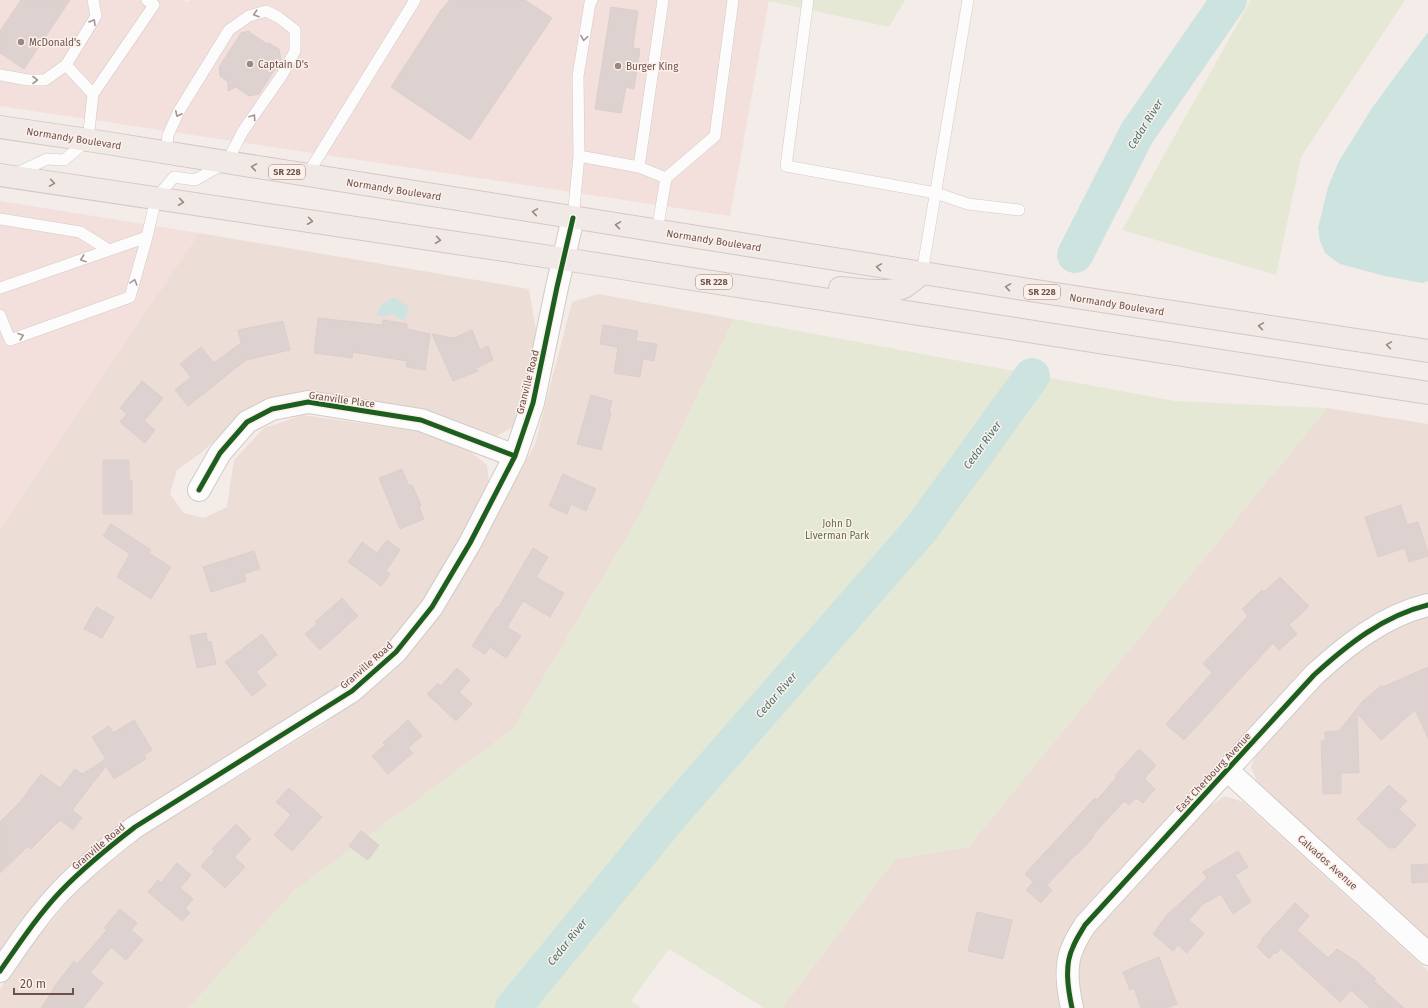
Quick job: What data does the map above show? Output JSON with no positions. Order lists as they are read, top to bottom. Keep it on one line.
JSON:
{"streets":{"main road":["Normandy Boulevard","SR 228"],"street":["Granville Road","Granville Place","East Cherbourg Avenue","Calvados Avenue"]},"crossings":[["Normandy Boulevard","Granville Road"],["SR 228","Granville Road"],["Granville Road","Granville Place"],["East Cherbourg Avenue","Calvados Avenue"]],"water":["Cedar River"],"parks":["John D Liverman Park"],"places":["McDonald's","Captain D's","Burger King"],"scale_bar":"20 m"}
